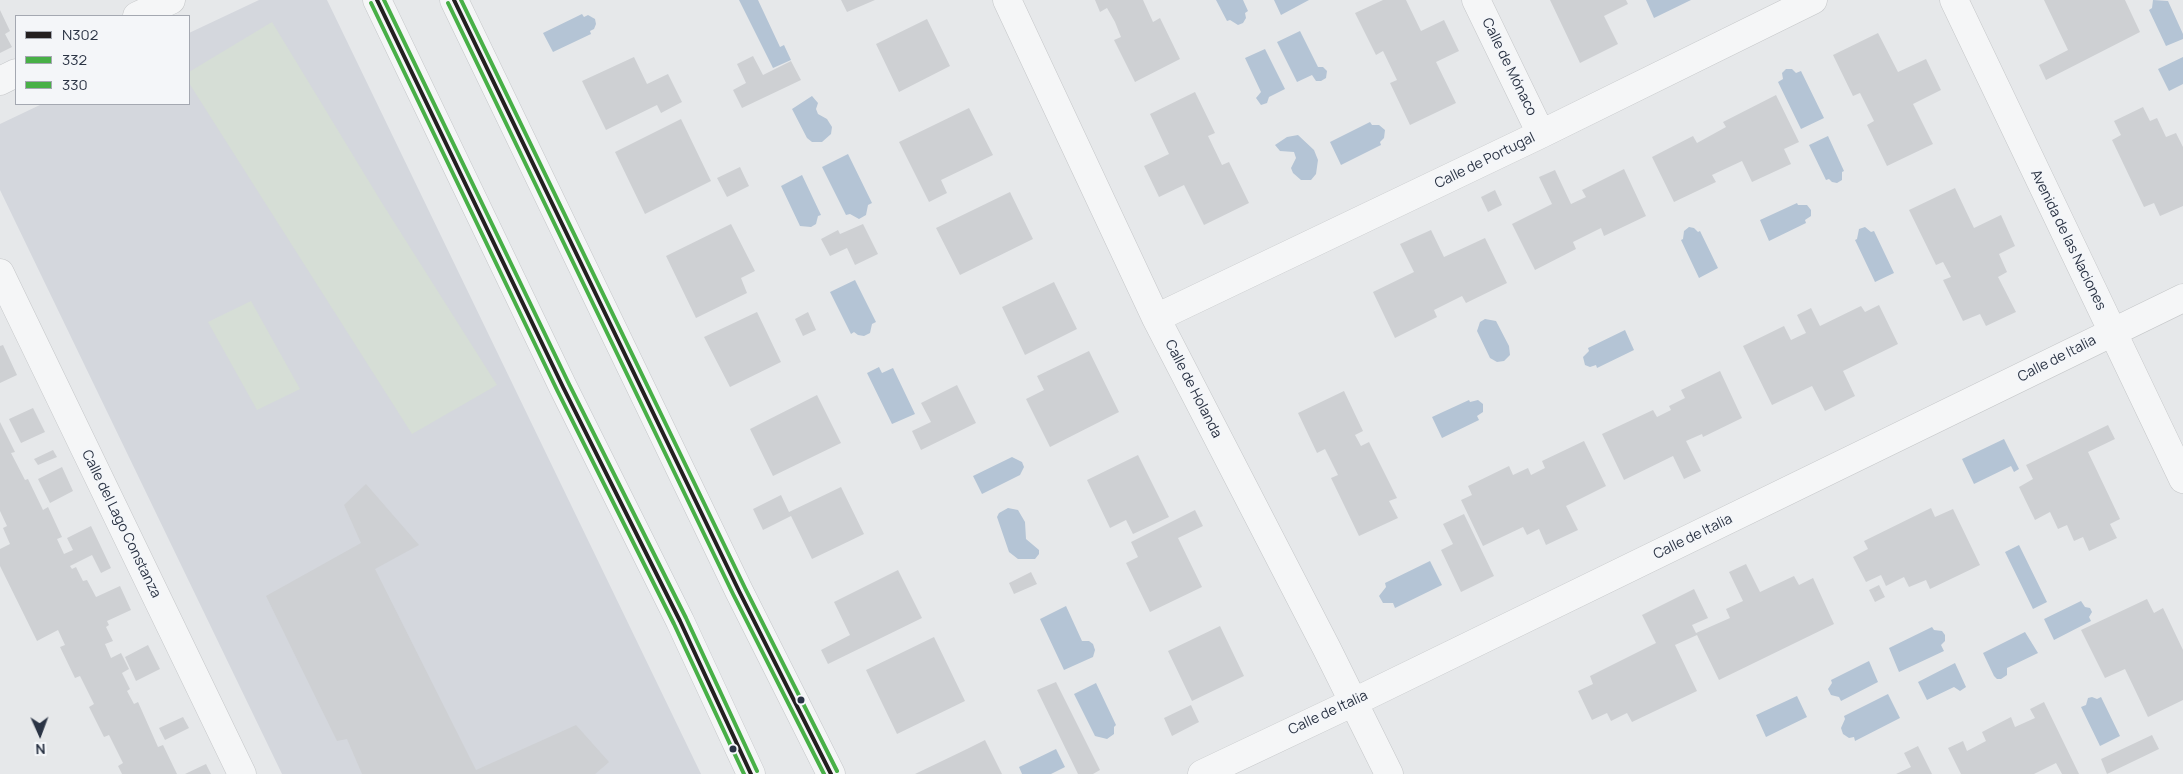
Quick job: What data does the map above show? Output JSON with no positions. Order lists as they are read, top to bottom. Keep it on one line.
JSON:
{"streets":{"street":["Calle de Mónaco","Calle de Portugal","Avenida de las Naciones","Calle de Italia","Calle de Holanda","Calle del Lago Constanza"]},"crossings":[["Calle de Mónaco","Calle de Portugal"],["Calle de Portugal","Calle de Holanda"],["Avenida de las Naciones","Calle de Italia"],["Calle de Italia","Calle de Holanda"]],"lines":["transit line N302","transit line 330","transit line 332"],"legend":["N302","332","330"],"north":"bottom"}
